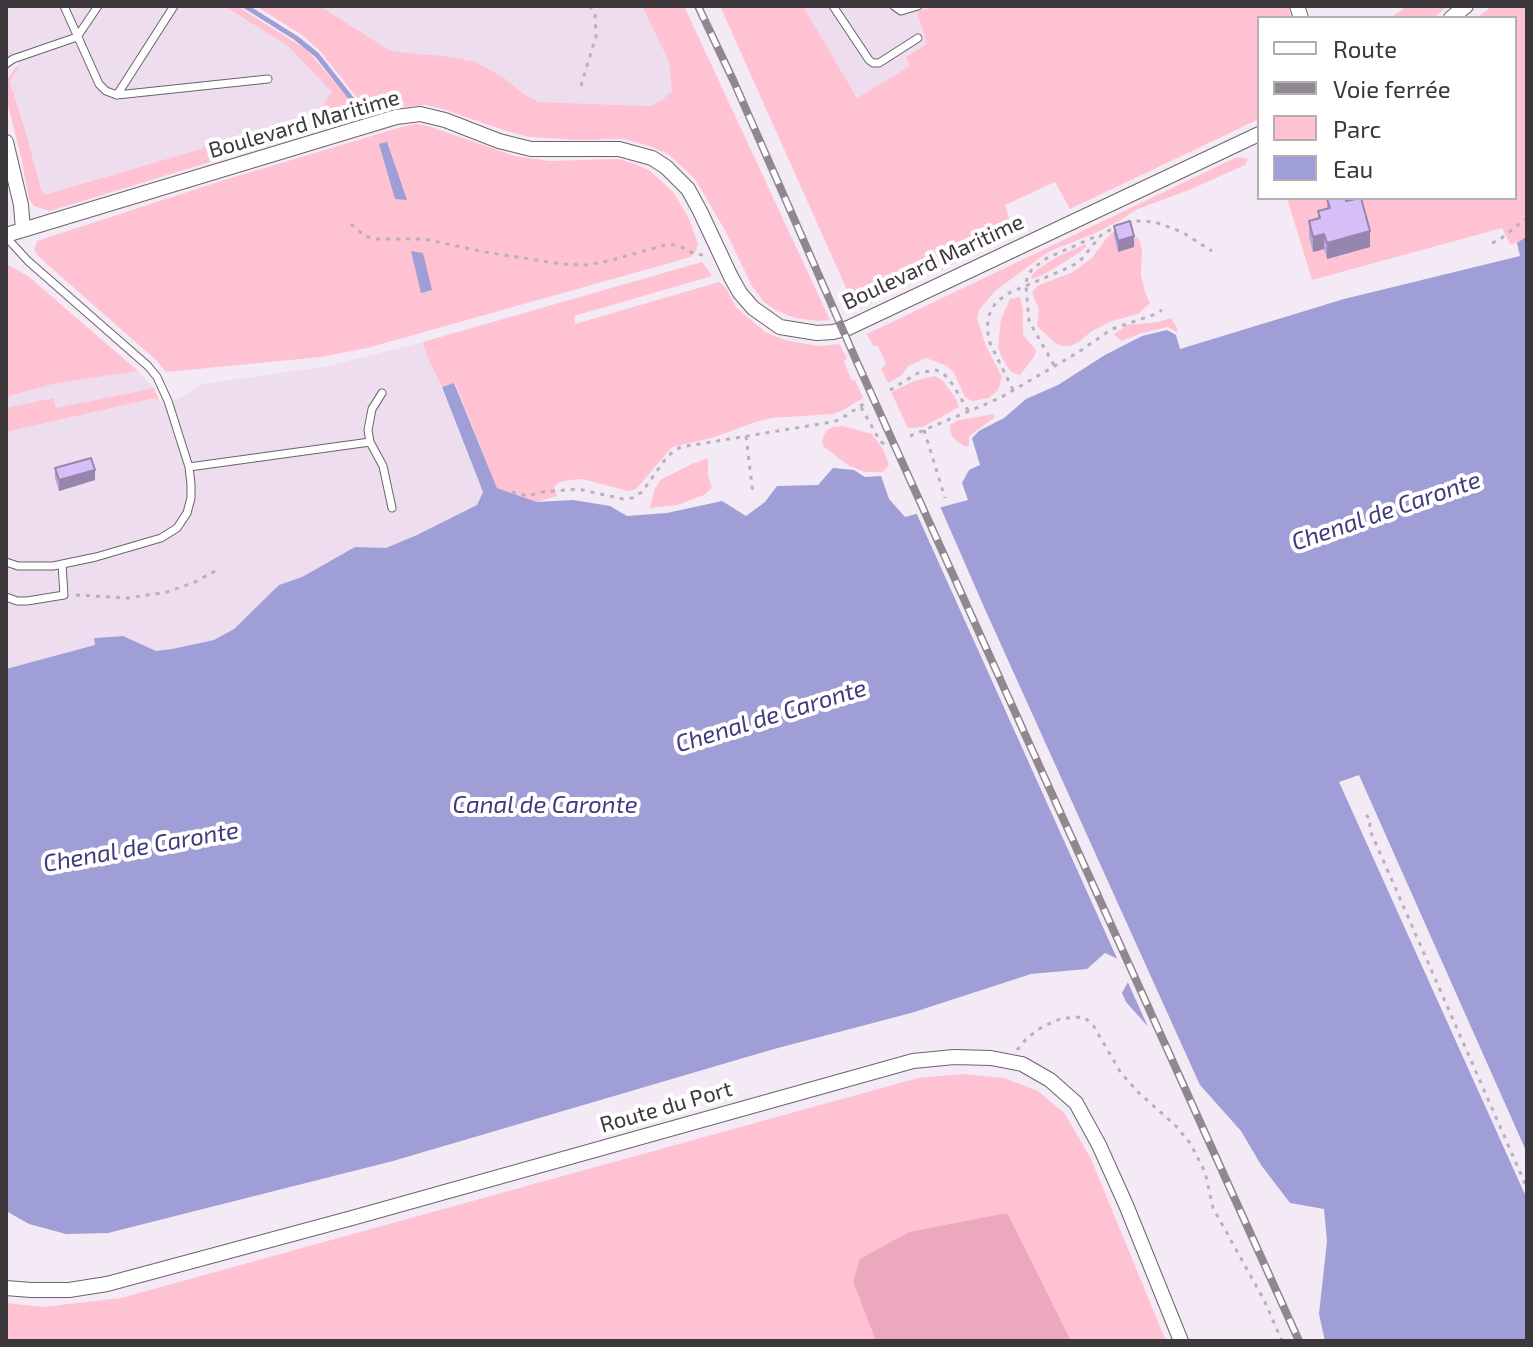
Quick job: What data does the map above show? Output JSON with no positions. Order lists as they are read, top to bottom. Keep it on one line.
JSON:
{"streets":{"street":["Boulevard Maritime","Route du Port"]},"water":["Chenal de Caronte","Canal de Caronte"],"legend":["Route","Voie ferrée","Parc","Eau"]}
